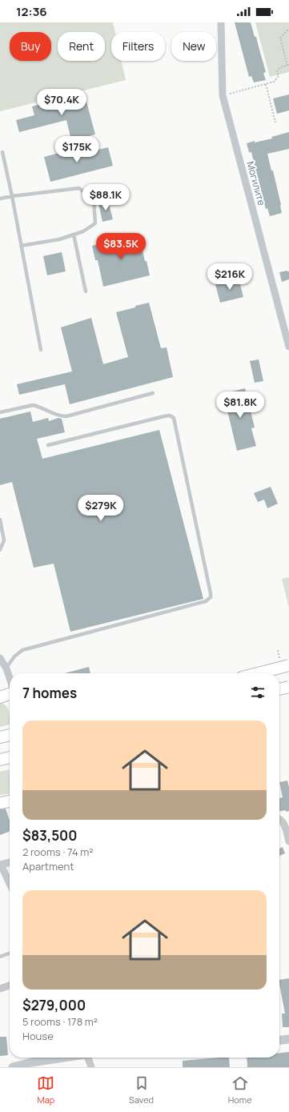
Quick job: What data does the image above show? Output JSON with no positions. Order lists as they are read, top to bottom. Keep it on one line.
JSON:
{"streets":{"street":["Могилите"]},"page":{"status":"12:36","chip":["Buy","Rent","Filters","New"],"price":["$70.4K","$175K","$88.1K","$83.5K","$216K","$81.8K","$279K"],"heading":"7 homes","list":[{"name":"$83,500","note":"2 rooms · 74 m² · Apartment"},{"name":"$279,000","note":"5 rooms · 178 m² · House"}],"tabs":["Map","Saved","Home"]}}
